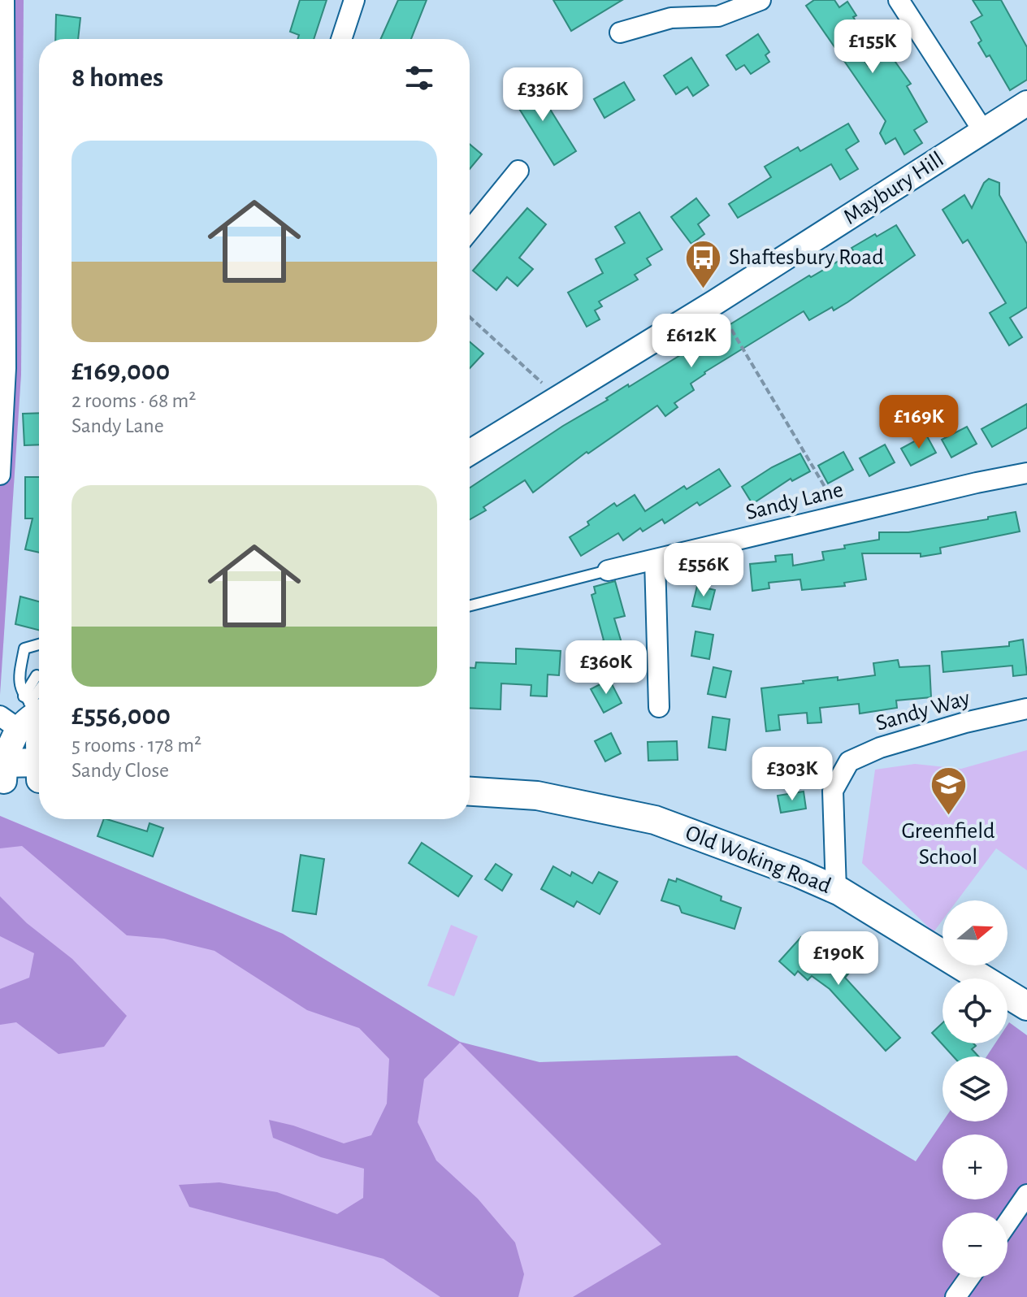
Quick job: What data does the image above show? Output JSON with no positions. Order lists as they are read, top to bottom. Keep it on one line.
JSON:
{"streets":{"main road":["Old Woking Road"],"street":["Maybury Hill","Sandy Lane","Sandy Way"]},"crossings":[["Sandy Way","Old Woking Road"]],"places":{"bus stop":["Shaftesbury Road"],"school or university":["Greenfield School"]},"north":"right","page":{"price":["£155K","£336K","£612K","£169K","£556K","£360K","£303K","£190K"],"heading":"8 homes","list":[{"name":"£169,000","note":"2 rooms · 68 m² · Sandy Lane"},{"name":"£556,000","note":"5 rooms · 178 m² · Sandy Close"}],"map_buttons":["+","−"]}}
